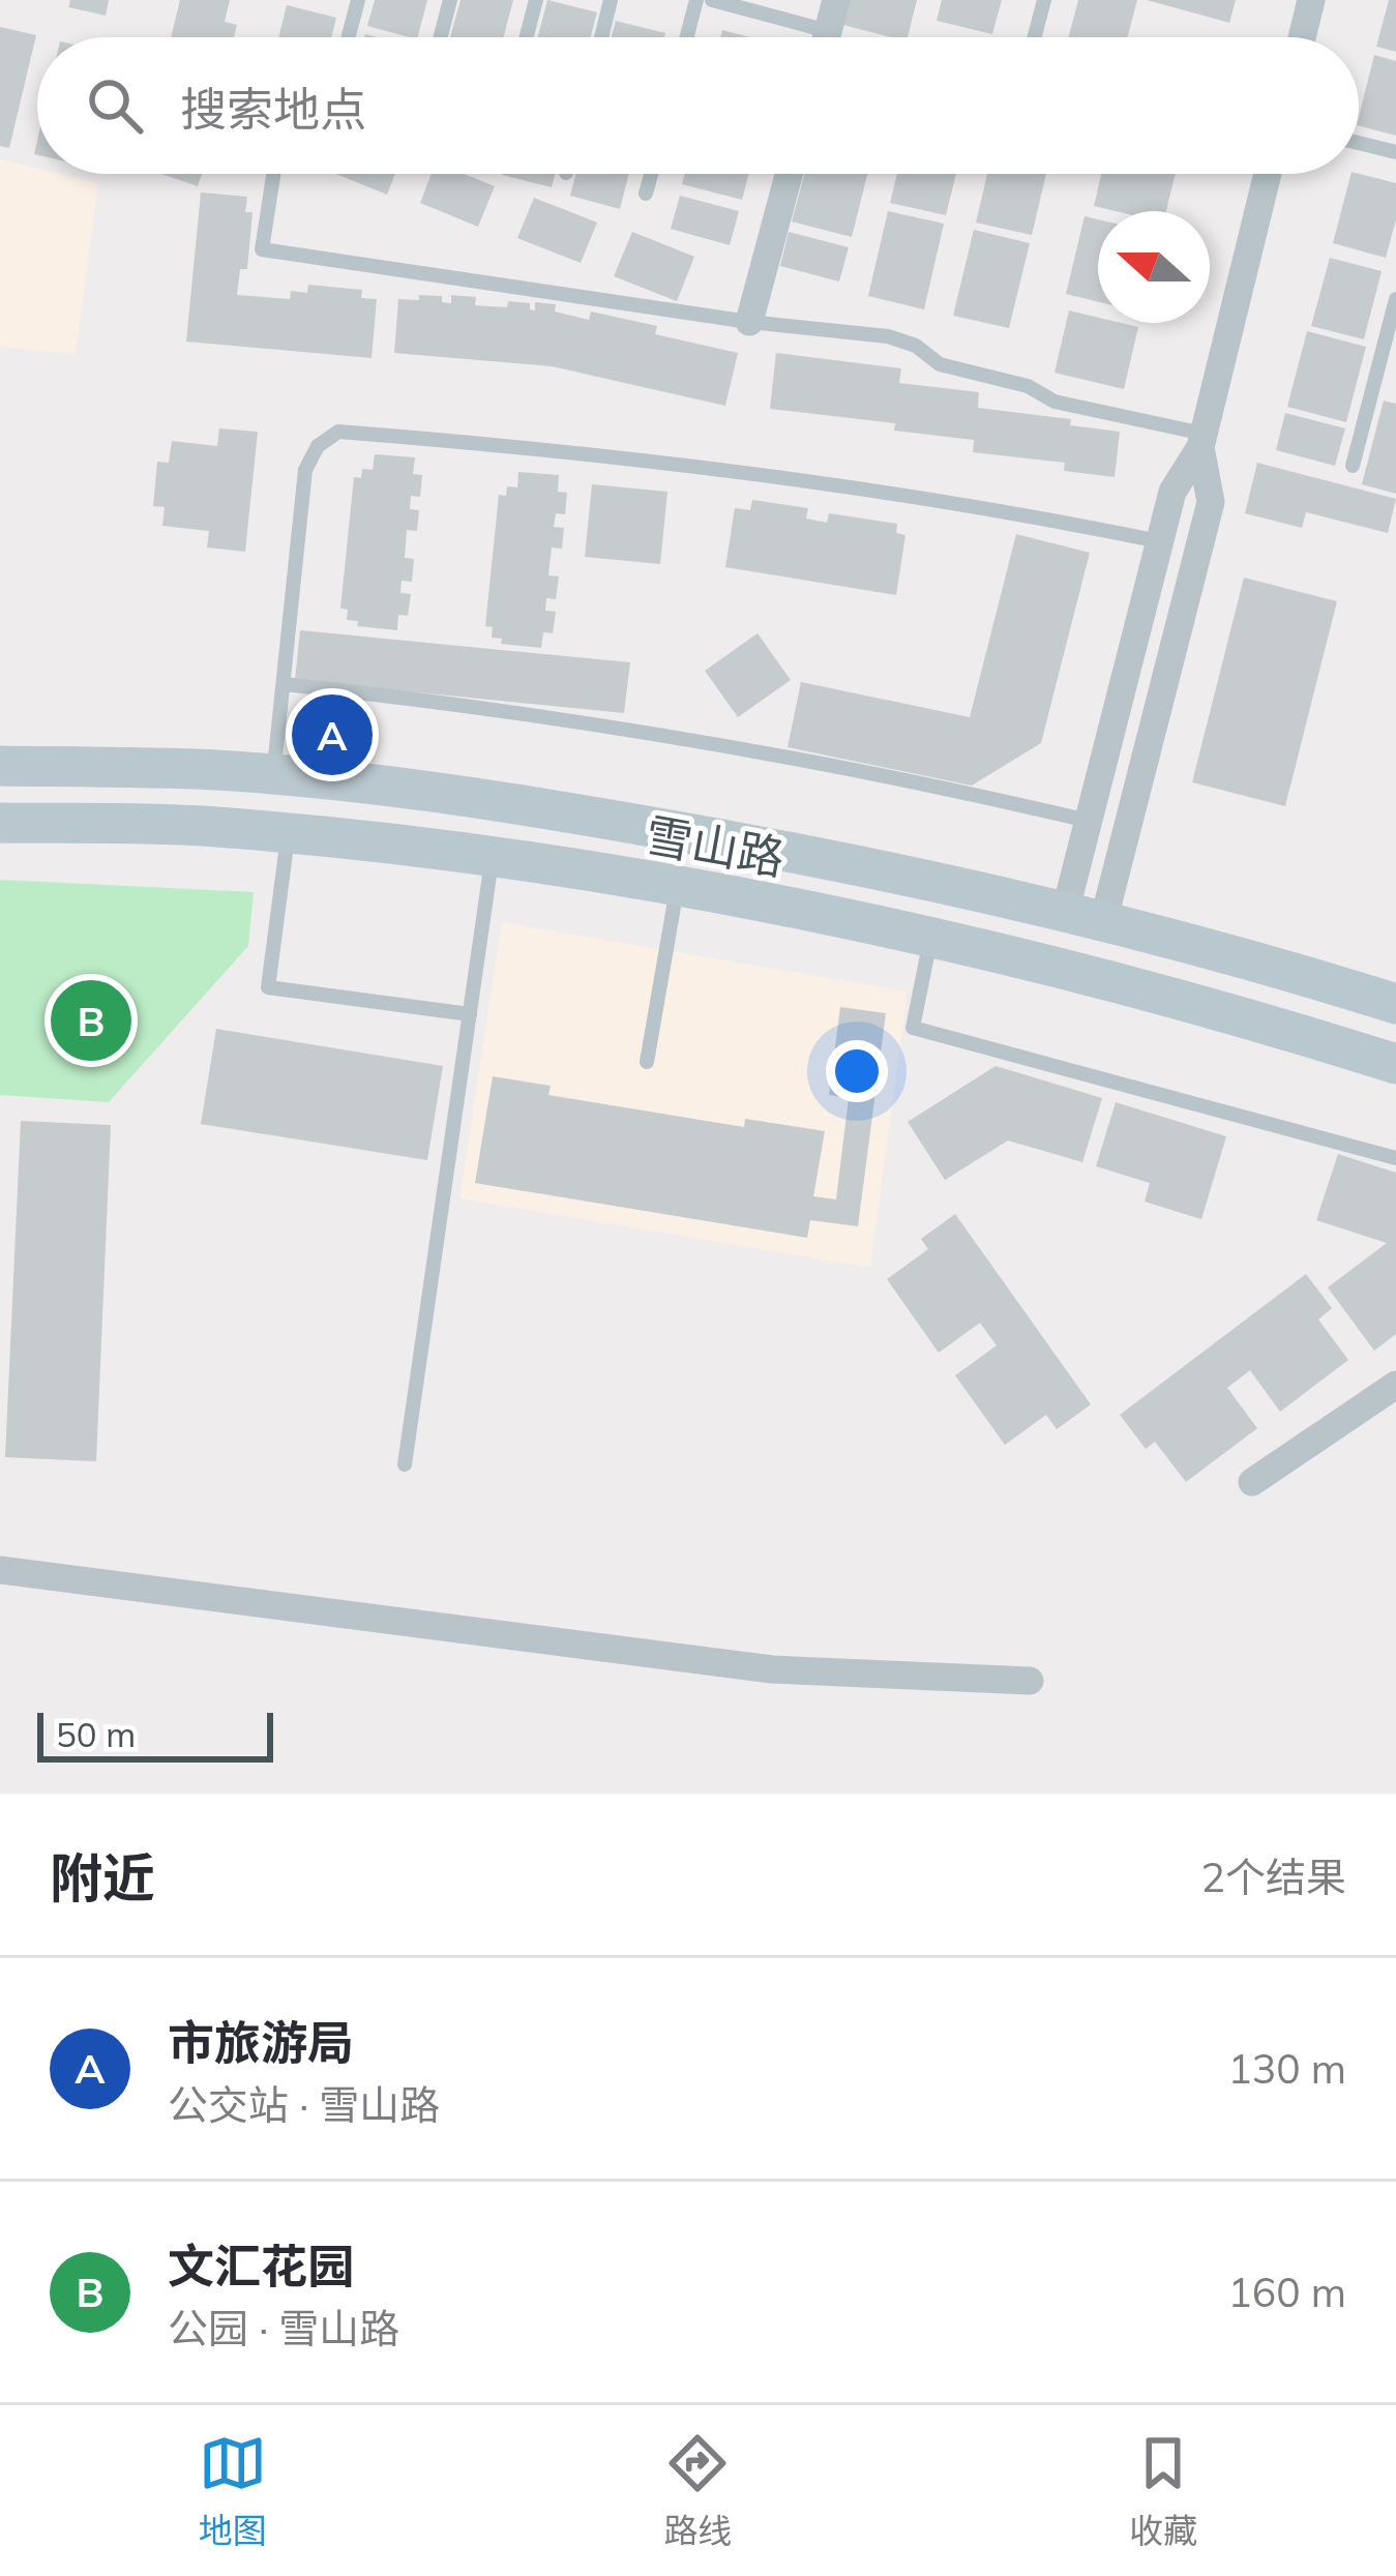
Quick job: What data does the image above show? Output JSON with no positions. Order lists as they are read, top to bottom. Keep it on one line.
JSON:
{"streets":{"main road":["雪山路"]},"scale_bar":"50 m","north":"left","page":{"search":"搜索地点","pins":["A","B"],"scale":"50 m","heading":["附近","2个结果"],"list":[{"mark":"A","name":"市旅游局","note":"公交站 · 雪山路","value":"130 m"},{"mark":"B","name":"文汇花园","note":"公园 · 雪山路","value":"160 m"}],"nav":["地图","路线","收藏"]}}
